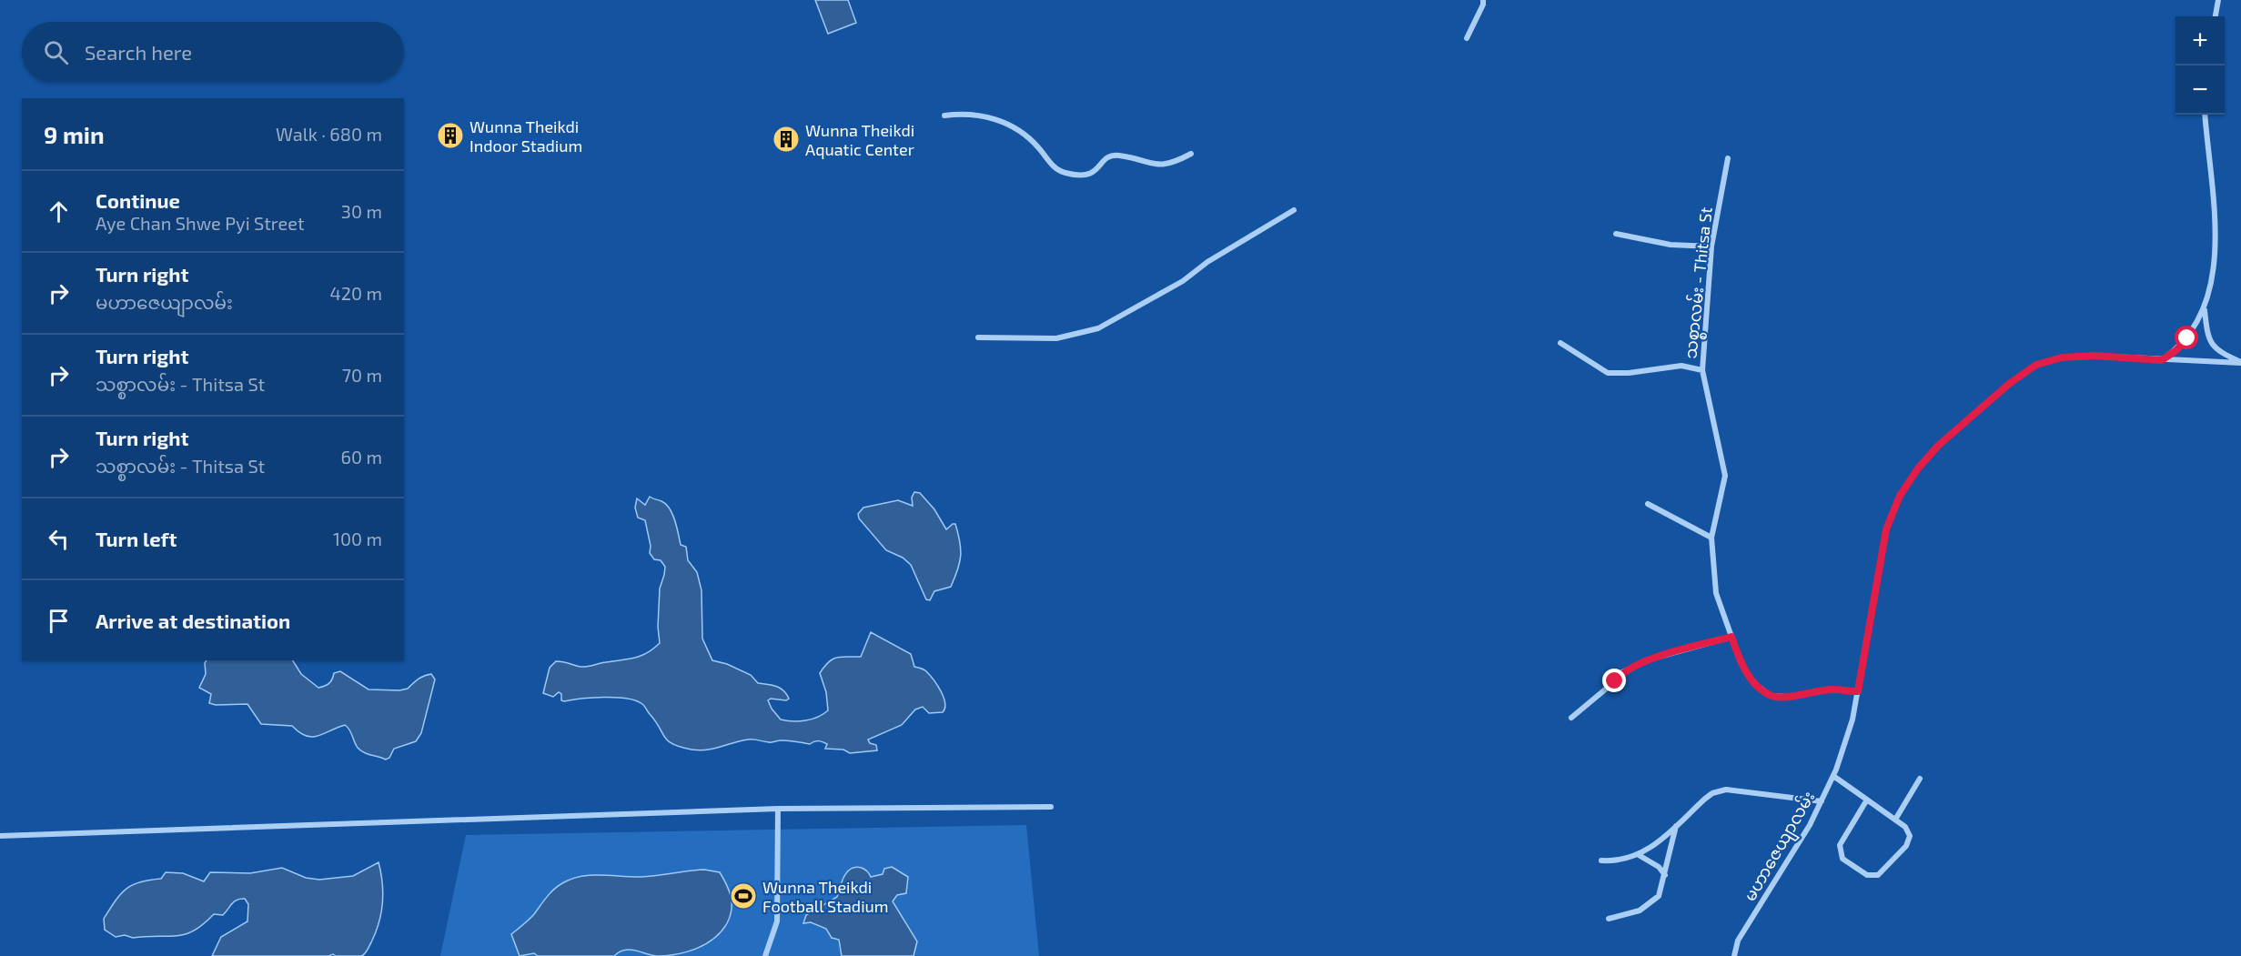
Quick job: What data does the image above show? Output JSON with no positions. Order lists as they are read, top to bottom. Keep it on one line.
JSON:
{"streets":{"street":["သစ္စာလမ်း - Thitsa St","မဟာဇေယျာလမ်း"]},"crossings":[["သစ္စာလမ်း - Thitsa St","မဟာဇေယျာလမ်း"]],"places":{"building":["Wunna Theikdi Indoor Stadium","Wunna Theikdi Aquatic Center"],"sports":["Wunna Theikdi Football Stadium"]},"page":{"map_buttons":["+","−"],"search":"Search here","heading":["9 min","Walk · 680 m"],"list":[["Continue","Aye Chan Shwe Pyi Street","30 m"],["Turn right","မဟာဇေယျာလမ်း","420 m"],["Turn right","သစ္စာလမ်း - Thitsa St","70 m"],["Turn right","သစ္စာလမ်း - Thitsa St","60 m"],["Turn left","100 m"],"Arrive at destination"]}}
